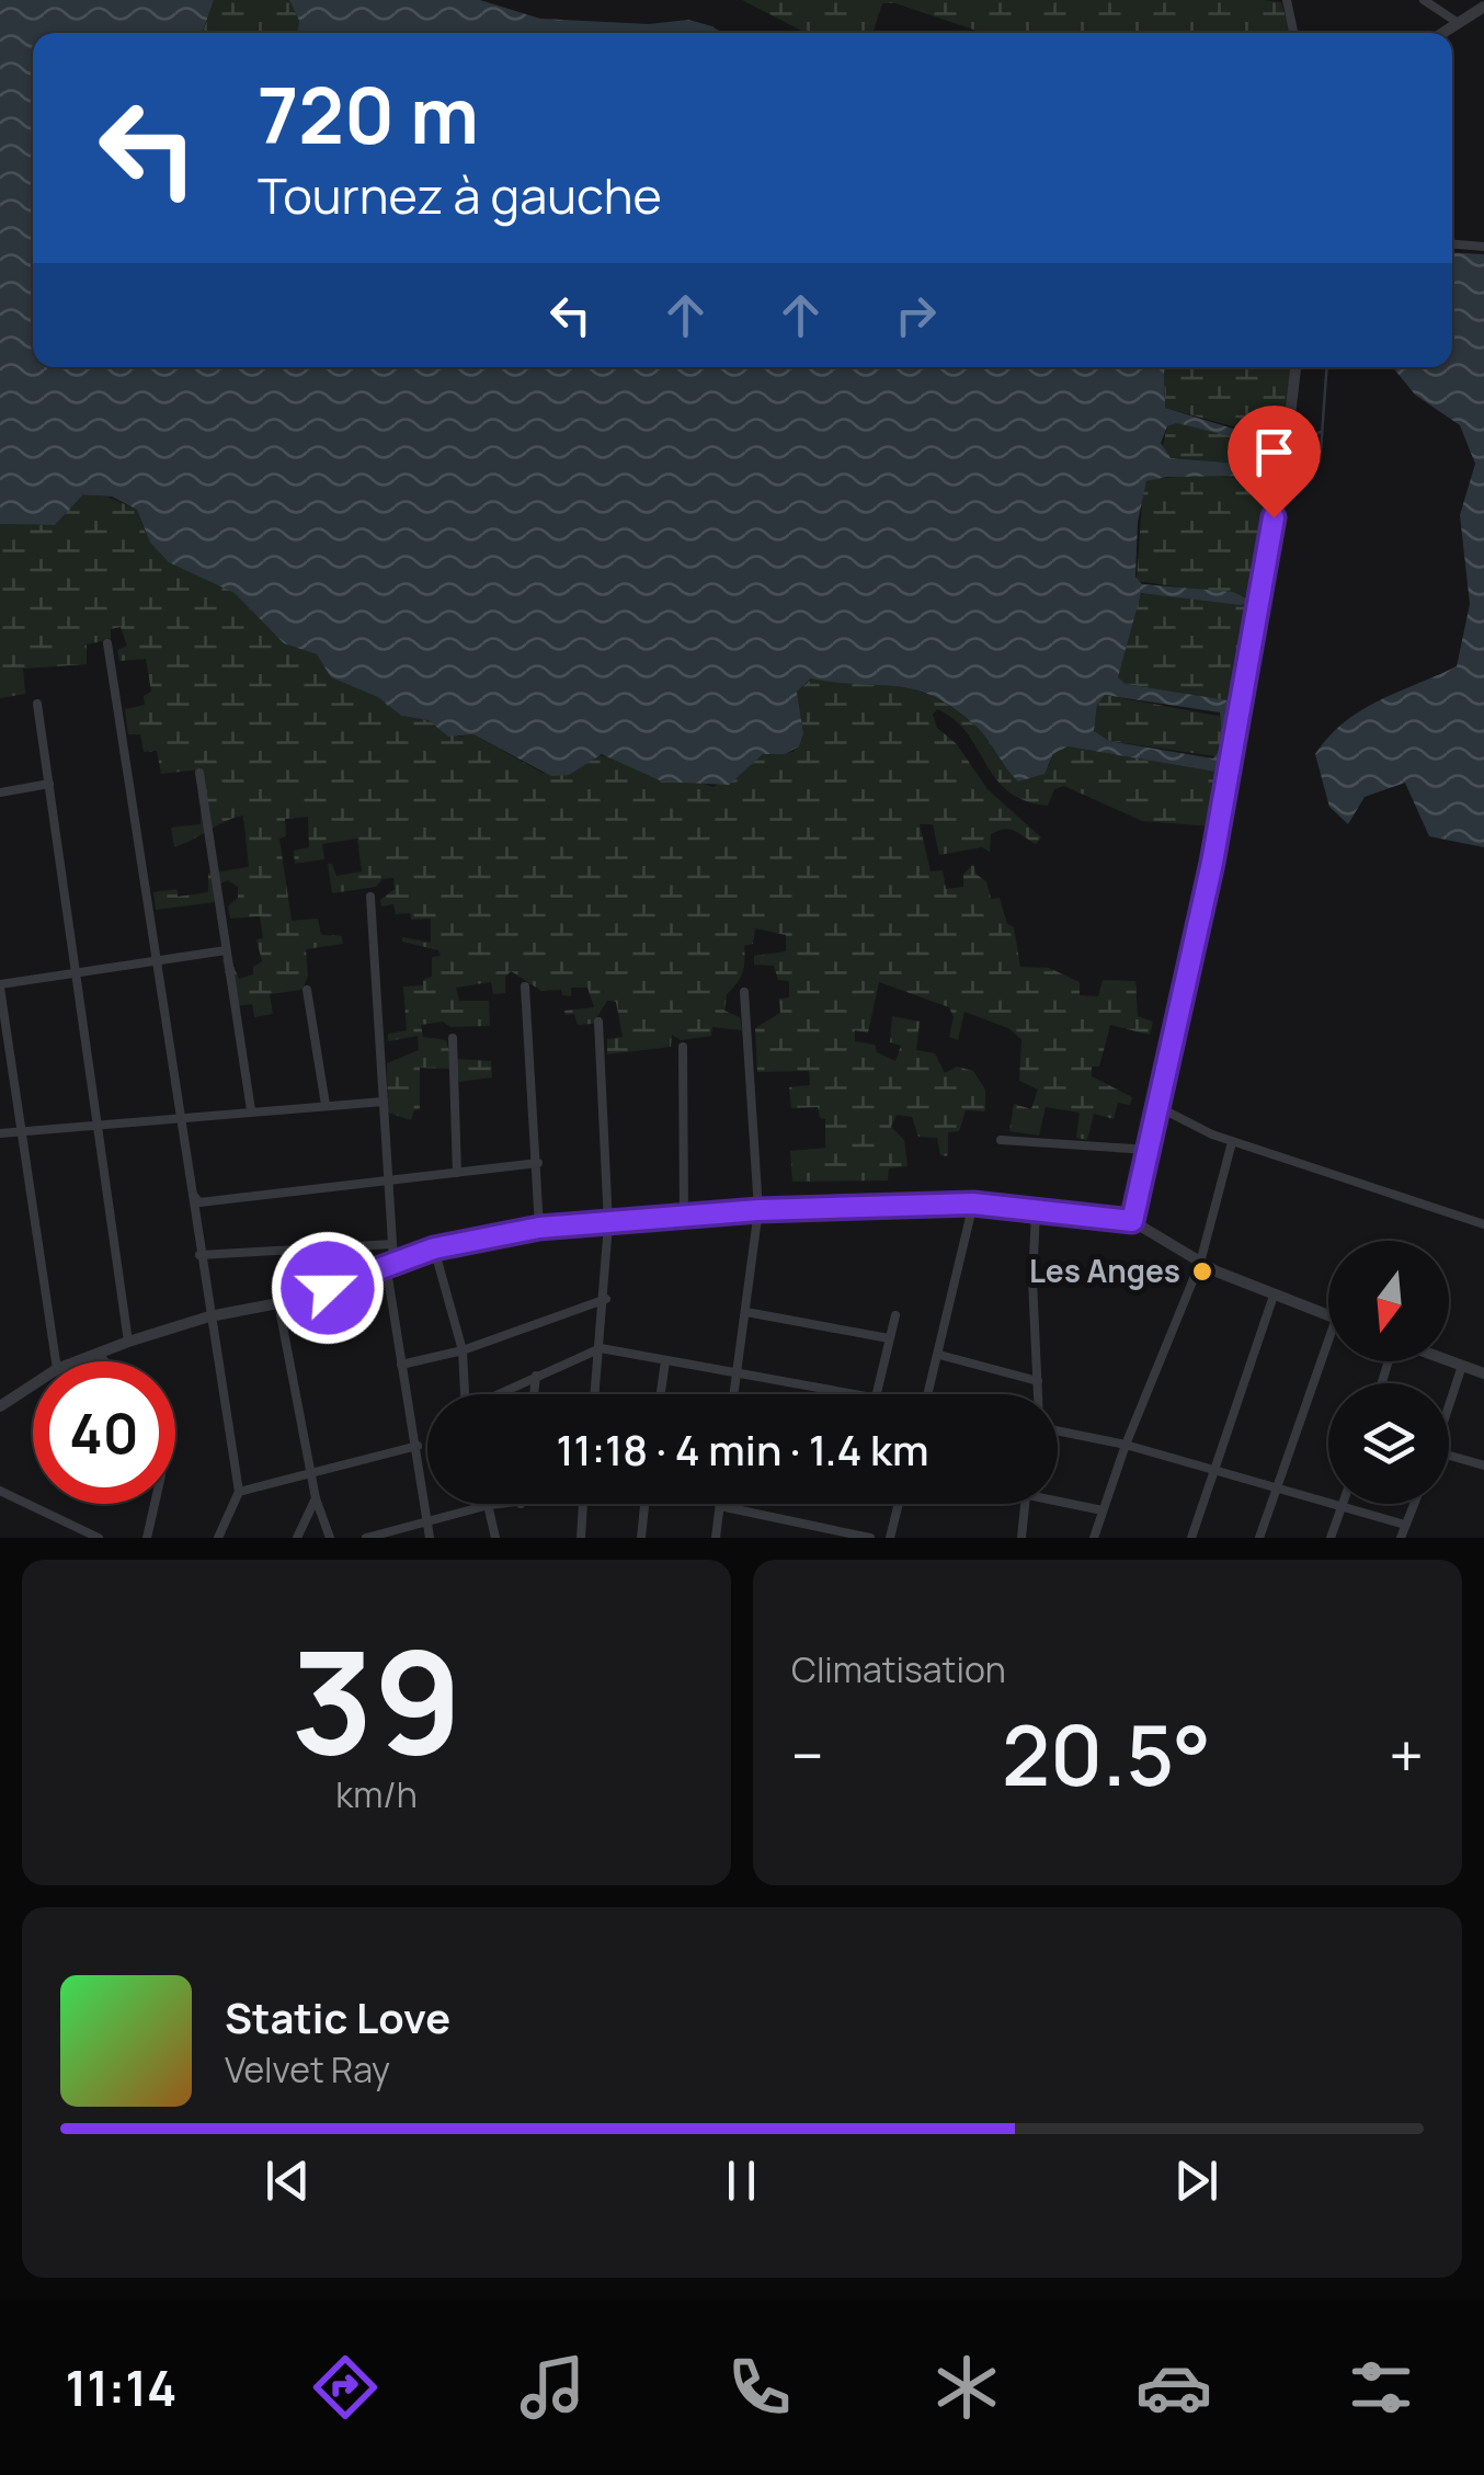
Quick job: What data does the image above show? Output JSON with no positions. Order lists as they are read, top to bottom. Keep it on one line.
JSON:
{"places":["Les Anges"],"north":"bottom","page":{"turn":["720 m","Tournez à gauche"],"limit":"40","trip":"11:18 · 4 min · 1.4 km","tile":[["39","km/h"],"Climatisation"],"heat":["−","20.5°","+"],"song":["Static Love","Velvet Ray"],"tabs":"11:14"}}
